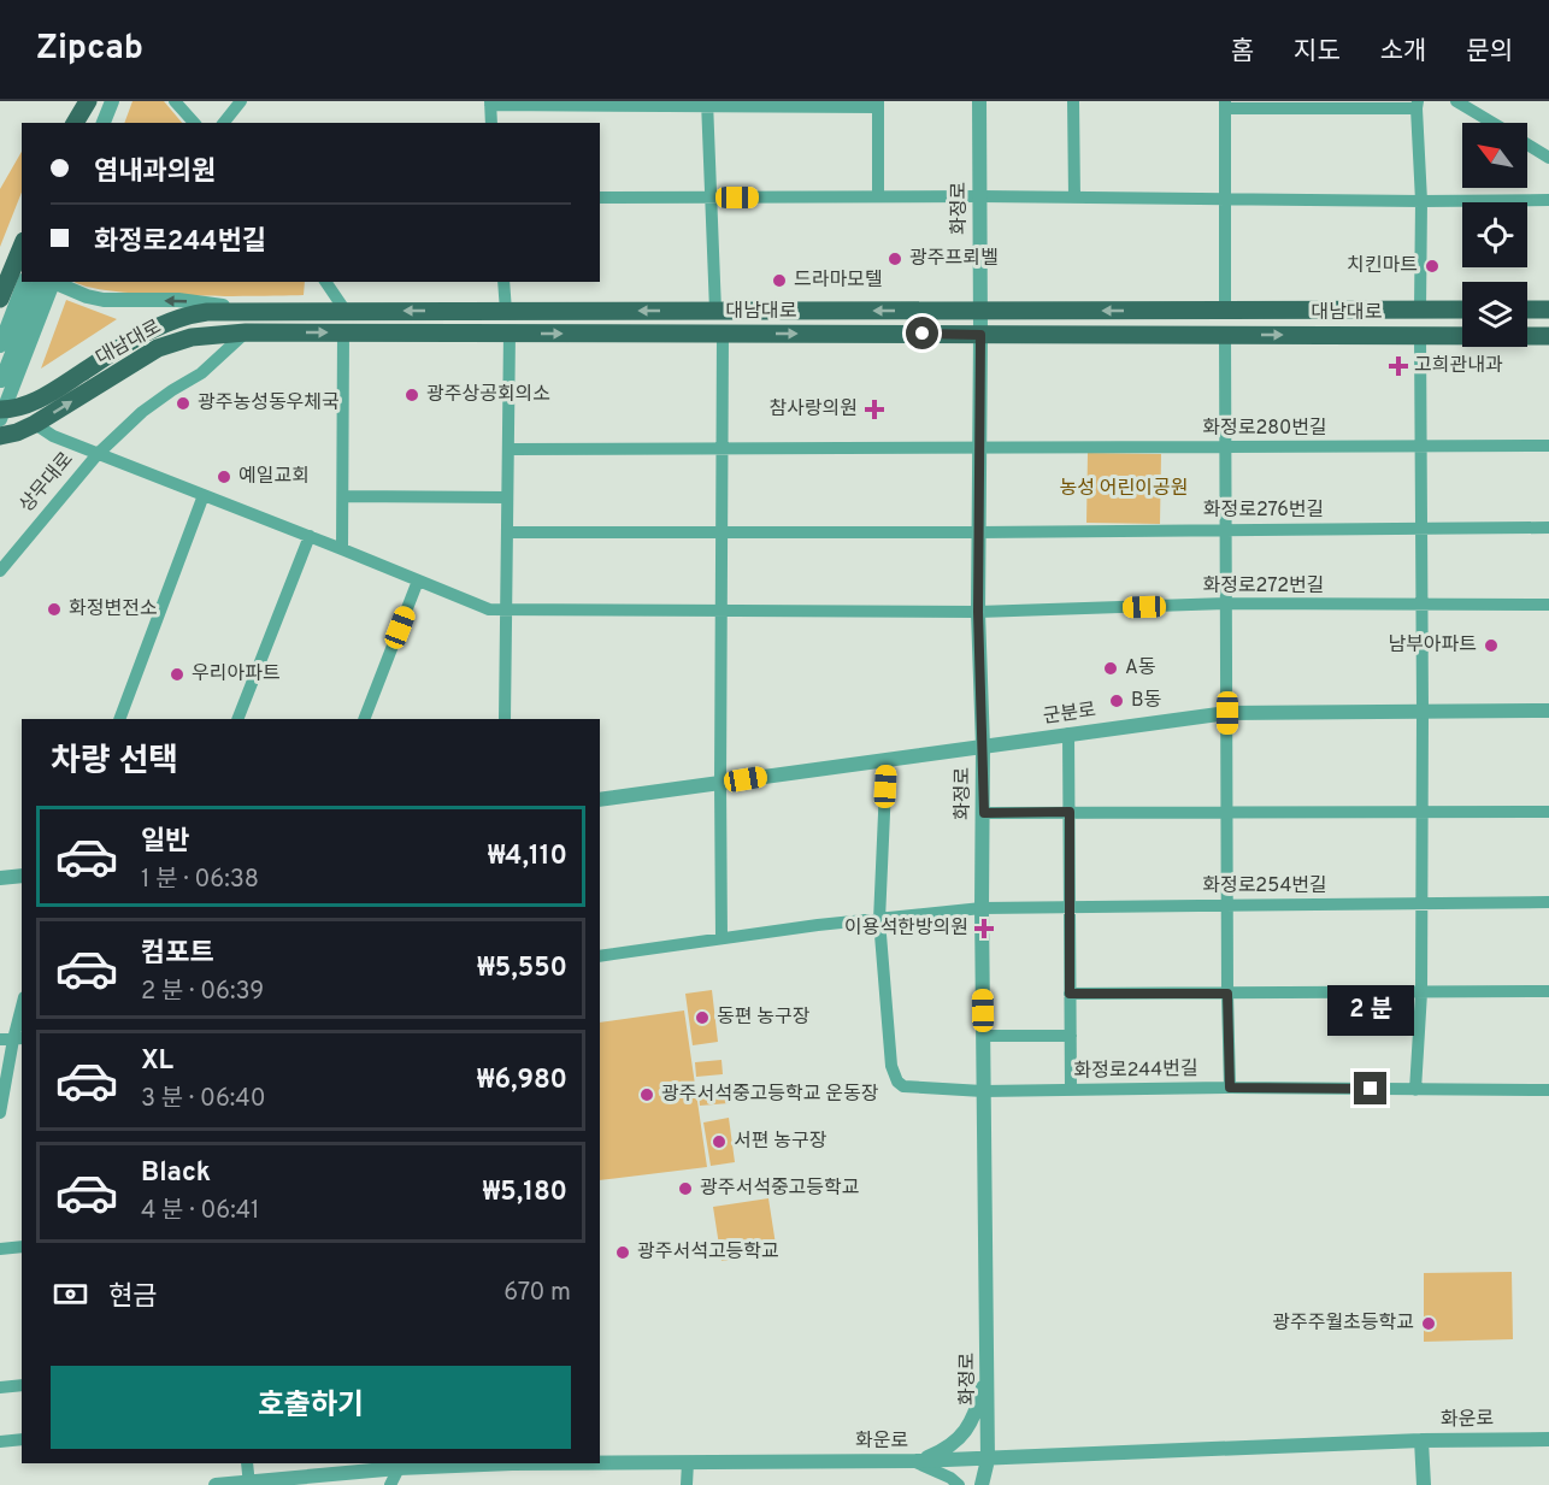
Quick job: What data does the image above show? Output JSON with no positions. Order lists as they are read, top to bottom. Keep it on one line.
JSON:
{"streets":{"main road":["대남대로"],"street":["화정로","화정로280번길","상무대로","화정로276번길","화정로272번길","군분로","화정로254번길","화정로244번길","화운로"]},"crossings":[["화정로","대남대로"],["화정로","화정로280번길"],["화정로","화정로276번길"],["화정로","화정로272번길"],["화정로","군분로"],["화정로","화정로254번길"],["화정로","화정로244번길"],["화정로","화운로"],["대남대로","상무대로"],["대남대로","화정로272번길"],["상무대로","화정로272번길"],["화정로254번길","화정로244번길"]],"parks":["농성 어린이공원"],"places":{"other":["광주프뢰벨","치킨마트","드라마모텔","광주상공회의소","광주농성동우체국","예일교회","화정변전소","남부아파트","A동","우리아파트","B동","동편 농구장","광주서석중고등학교 운동장","서편 농구장","광주서석중고등학교","광주서석고등학교","광주주월초등학교"],"health":["고희관내과","참사랑의원","이용석한방의원"]},"north":"top left","page":{"header":"Zipcab","nav":["홈","지도","소개","문의"],"banner":["염내과의원","화정로244번길"],"heading":"차량 선택","list":[{"name":"일반","note":"1 분 · 06:38","value":"₩4,110"},{"name":"컴포트","note":"2 분 · 06:39","value":"₩5,550"},{"name":"XL","note":"3 분 · 06:40","value":"₩6,980"},{"name":"Black","note":"4 분 · 06:41","value":"₩5,180"}],"bubble":"2 분","pay":["현금","670 m"],"buttons":"호출하기"}}
